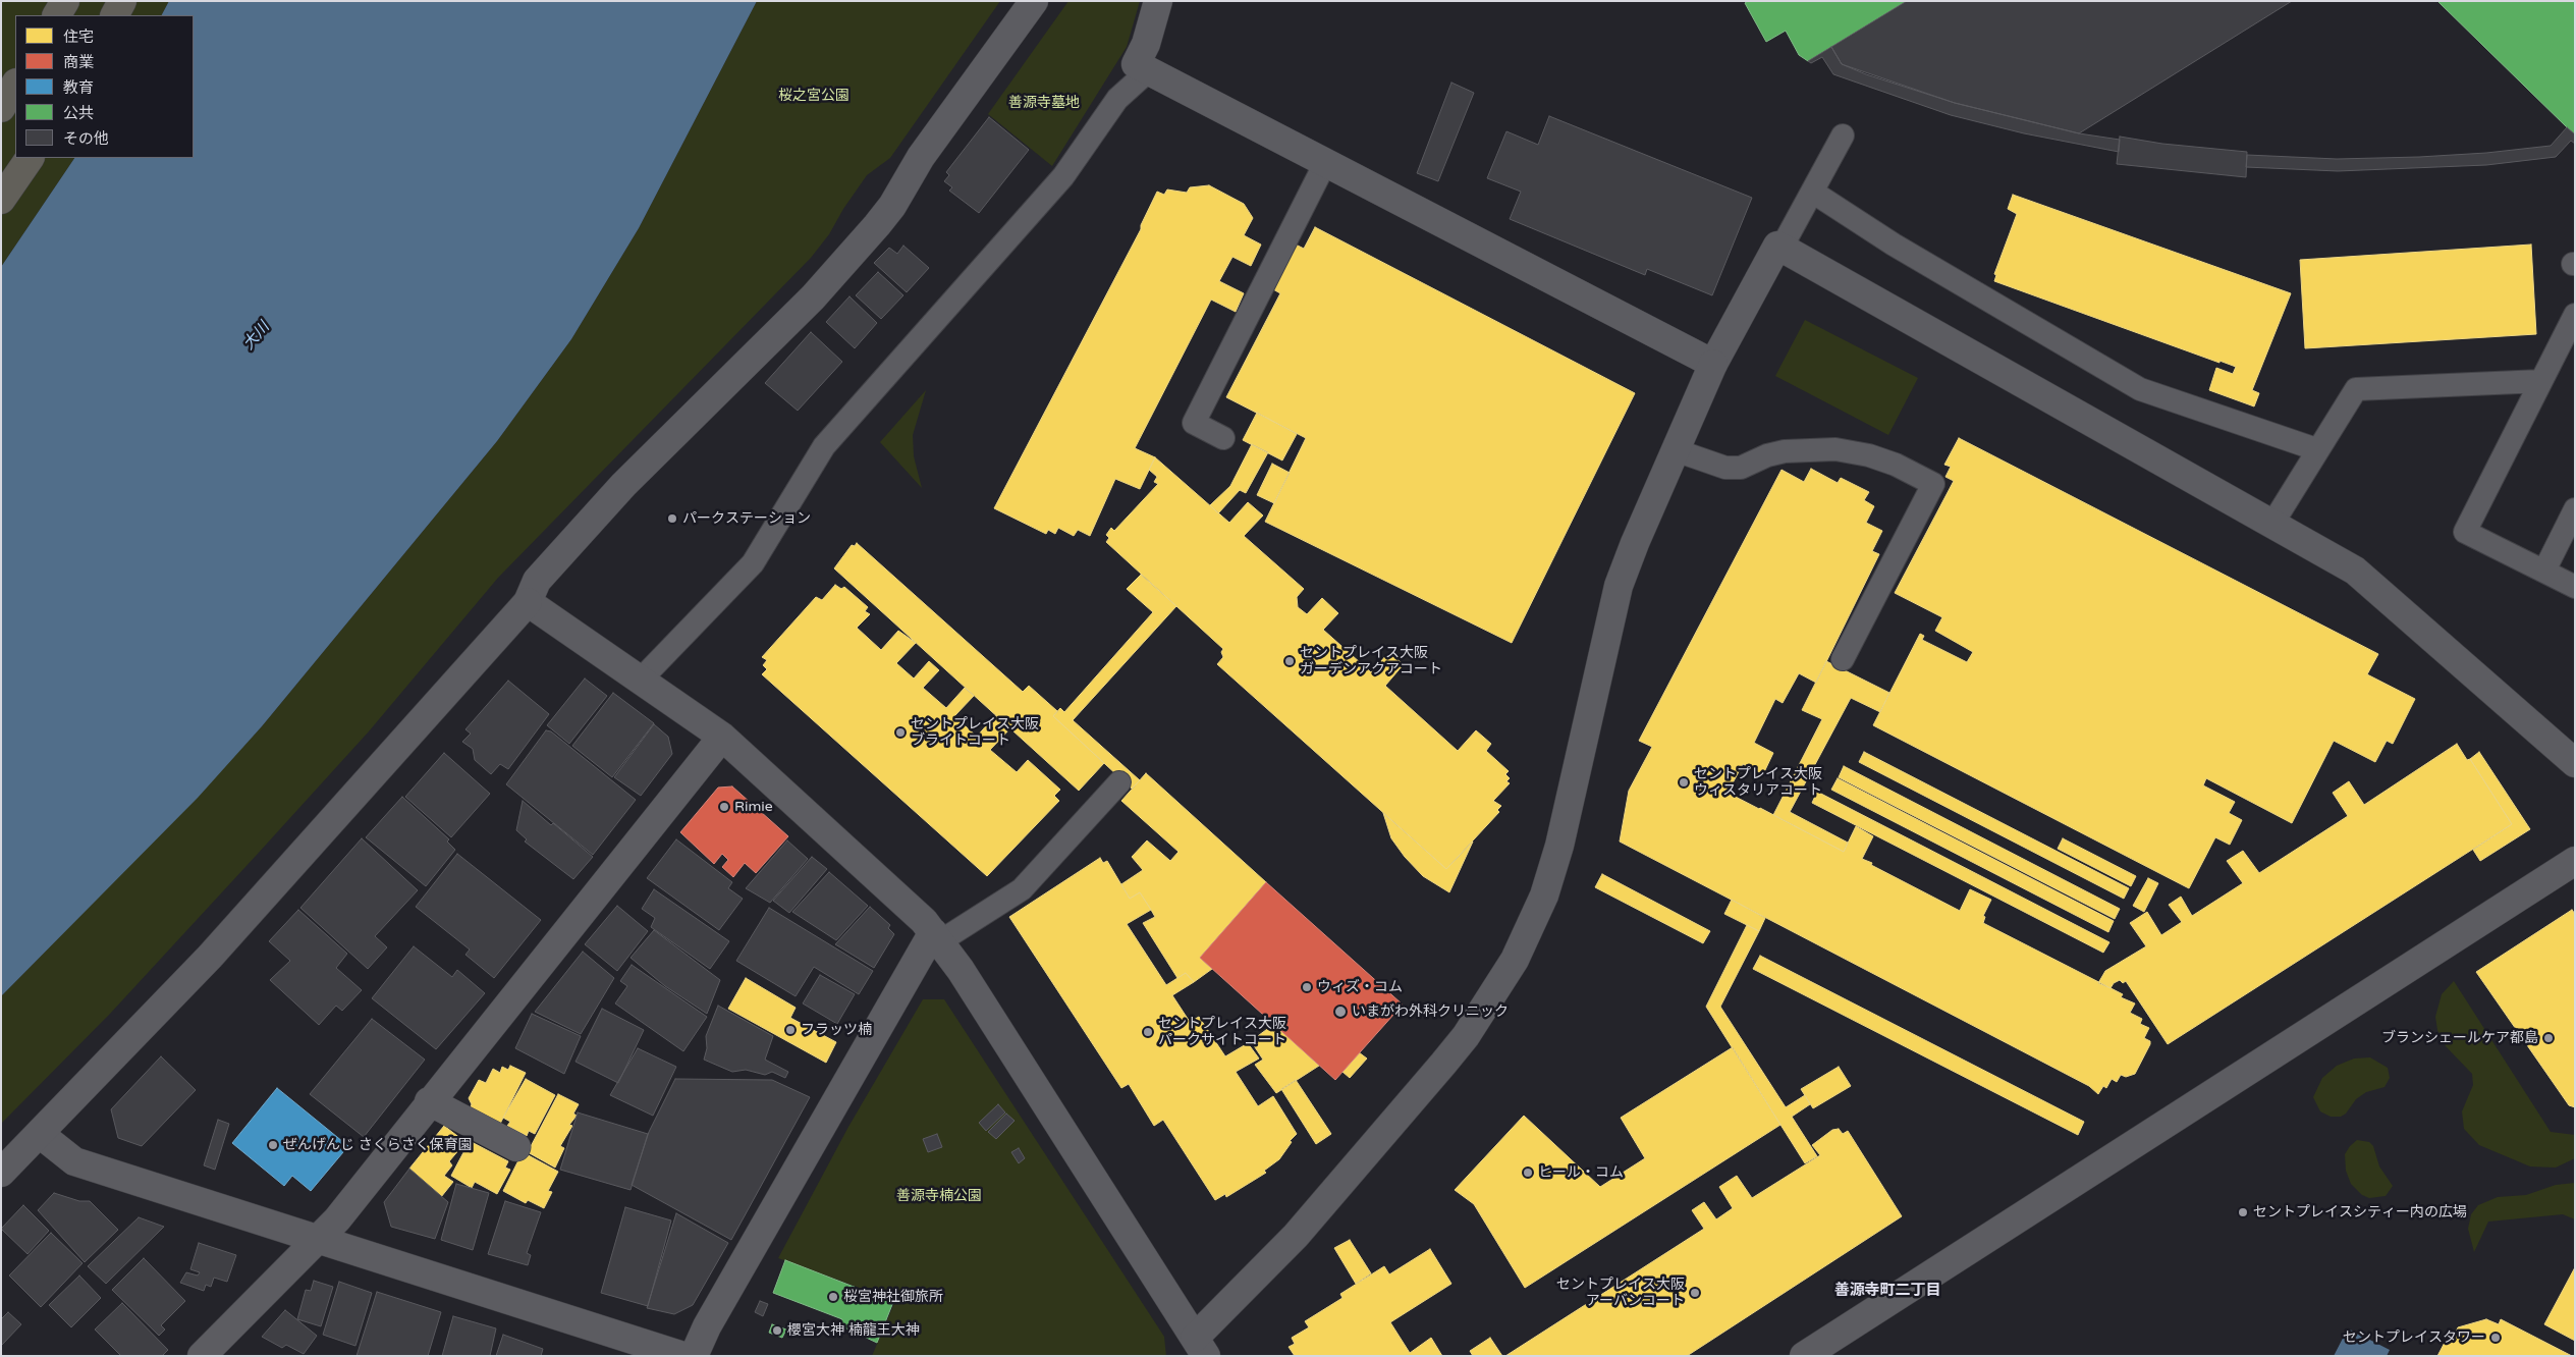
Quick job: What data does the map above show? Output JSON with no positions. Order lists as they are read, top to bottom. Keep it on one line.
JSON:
{"districts":["善源寺町二丁目"],"water":["大川"],"parks":["桜之宮公園","善源寺墓地","善源寺楠公園"],"places":["パークステーション","セントプレイス大阪 ガーデンアクアコート","セントプレイス大阪 ブライトコート","セントプレイス大阪 ウィスタリアコート","Rimie","ウィズ・コム","いまがわ外科クリニック","フラッツ楠","セントプレイス大阪 パークサイトコート","ブランシェールケア都島","ぜんげんじ さくらさく保育園","ヒール・コム","セントプレイスシティー内の広場","セントプレイス大阪 アーバンコート","桜宮神社御旅所","櫻宮大神 楠龍王大神","セントプレイスタワー"],"legend":["住宅","商業","教育","公共","その他"]}
